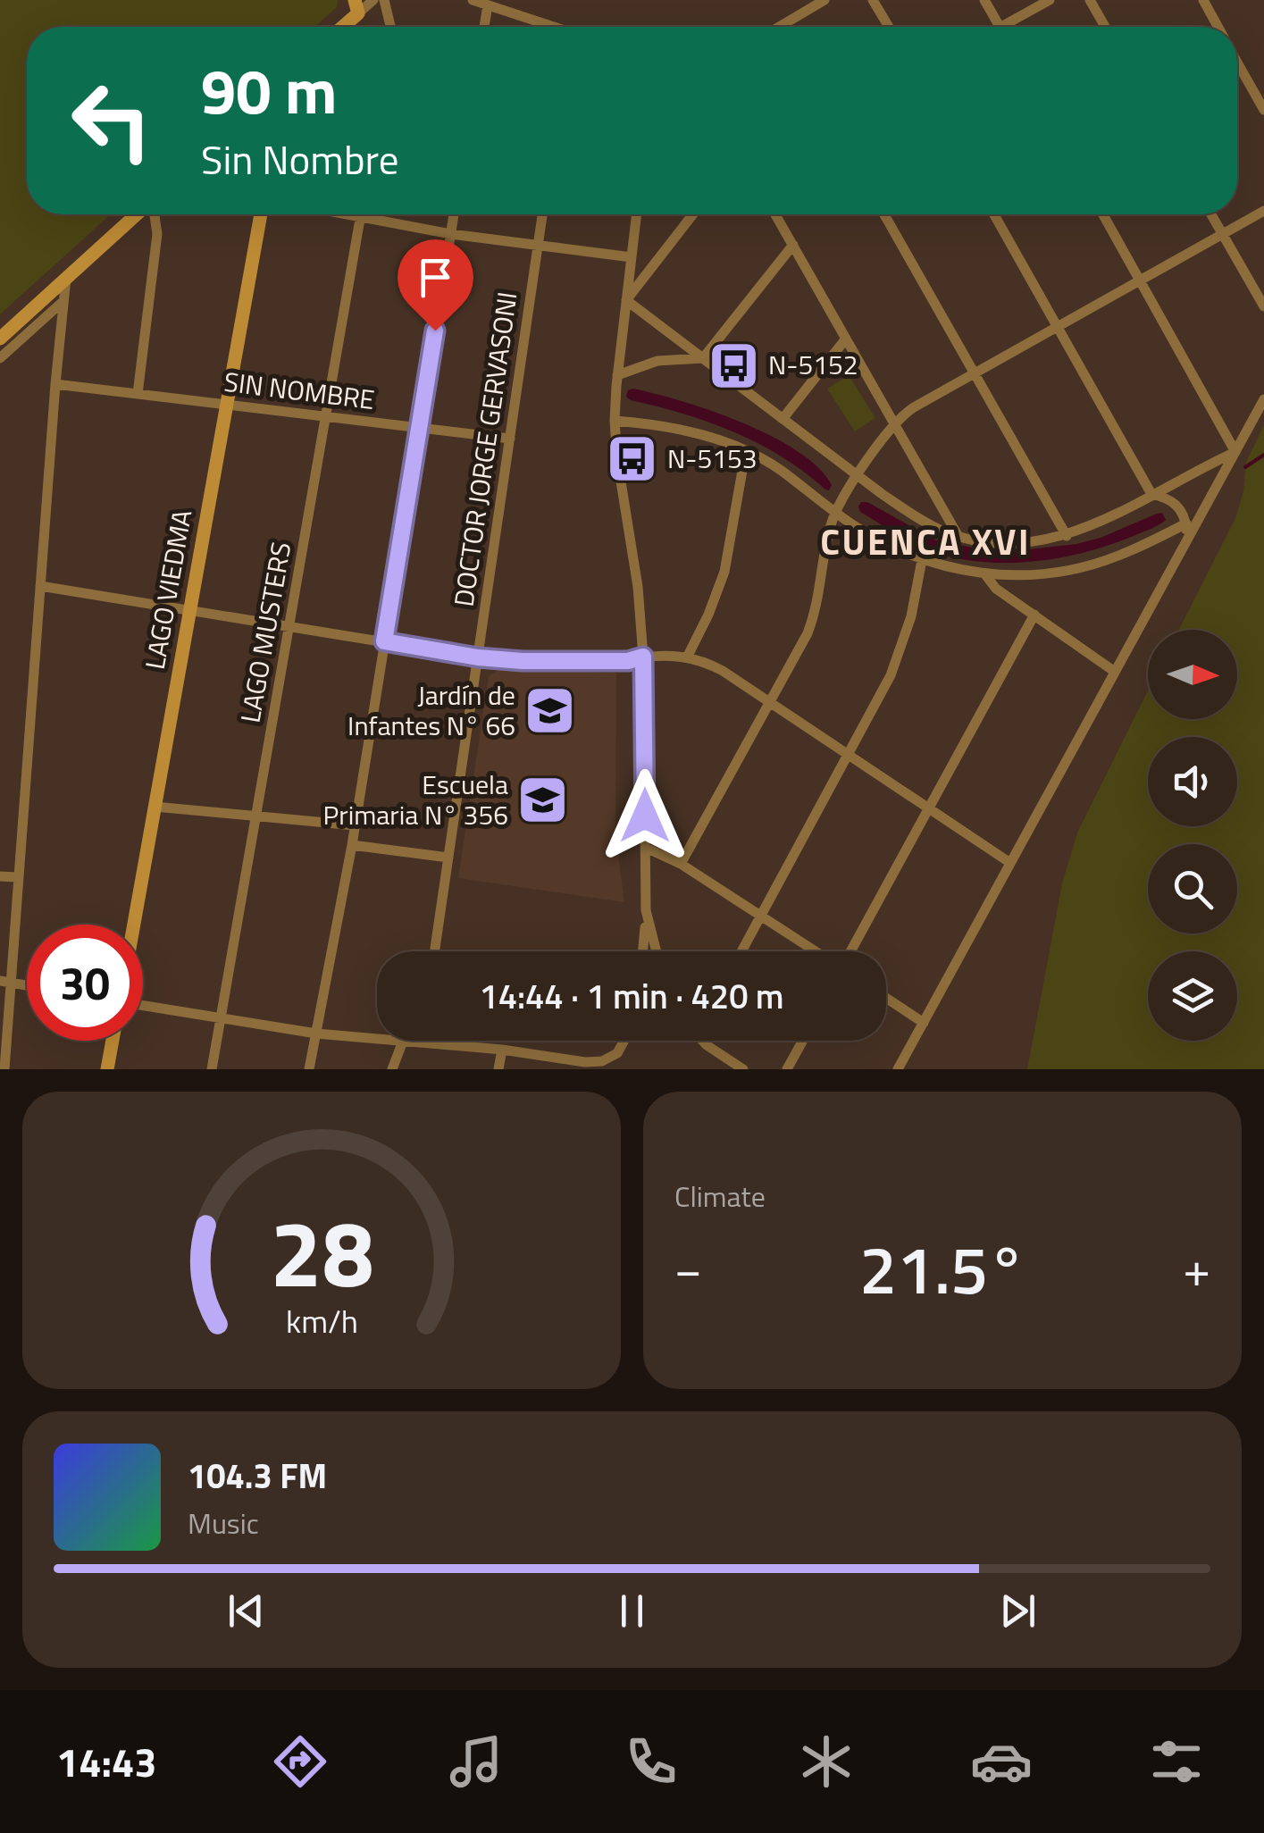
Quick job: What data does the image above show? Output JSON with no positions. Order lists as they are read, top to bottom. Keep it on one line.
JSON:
{"streets":{"main road":["LAGO VIEDMA"],"street":["SIN NOMBRE","DOCTOR JORGE GERVASONI","LAGO MUSTERS"]},"crossings":[["SIN NOMBRE","DOCTOR JORGE GERVASONI"],["SIN NOMBRE","LAGO VIEDMA"],["SIN NOMBRE","LAGO MUSTERS"]],"districts":["CUENCA XVI"],"places":{"bus stop":["N-5152","N-5153"],"school or university":["Jardín de Infantes N° 66","Escuela Primaria N° 356"]},"north":"right","page":{"turn":["90 m","Sin Nombre"],"limit":"30","trip":"14:44 · 1 min · 420 m","tile":"Climate","heat":["−","21.5°","+"],"song":["104.3 FM","Music"],"tabs":"14:43","gauge":["28","km/h"]}}
